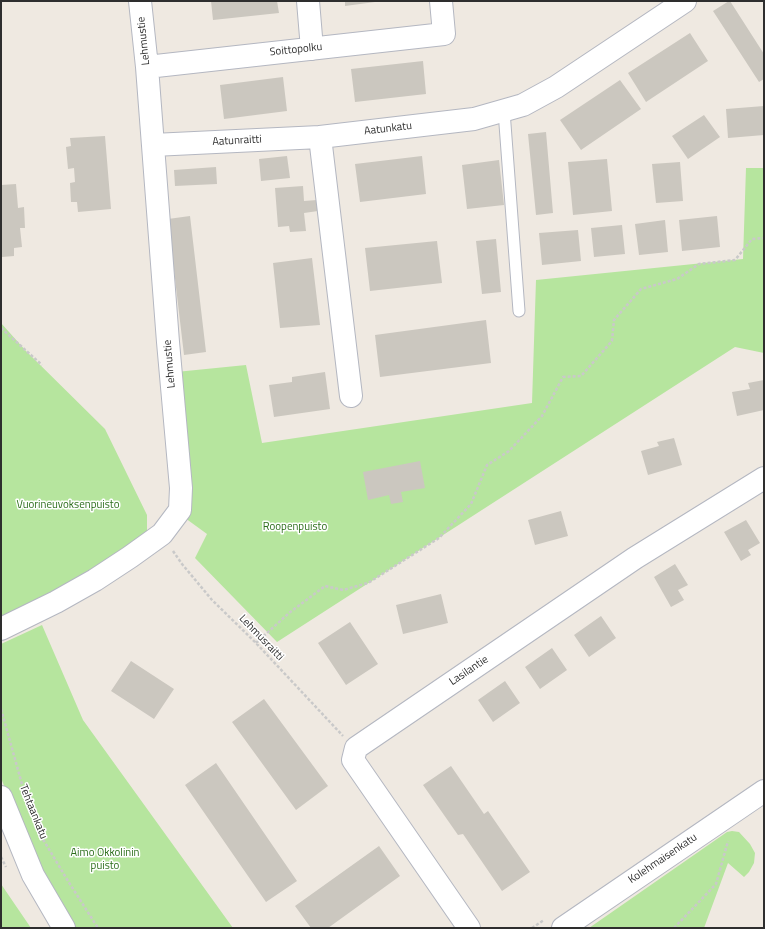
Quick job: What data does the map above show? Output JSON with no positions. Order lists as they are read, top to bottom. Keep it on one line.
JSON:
{"streets":{"street":["Lehmustie","Soittopolku","Aatunkatu","Aatunraitti","Lasilantie","Kolehmaisenkatu"],"path":["Lehmusraitti","Tehtaankatu"]},"crossings":[["Lehmustie","Soittopolku"],["Lehmustie","Aatunraitti"],["Lehmustie","Lehmusraitti"],["Aatunkatu","Aatunraitti"],["Lehmusraitti","Lasilantie"]],"parks":["Vuorineuvoksenpuisto","Roopenpuisto","Aimo Okkolinin puisto"]}
